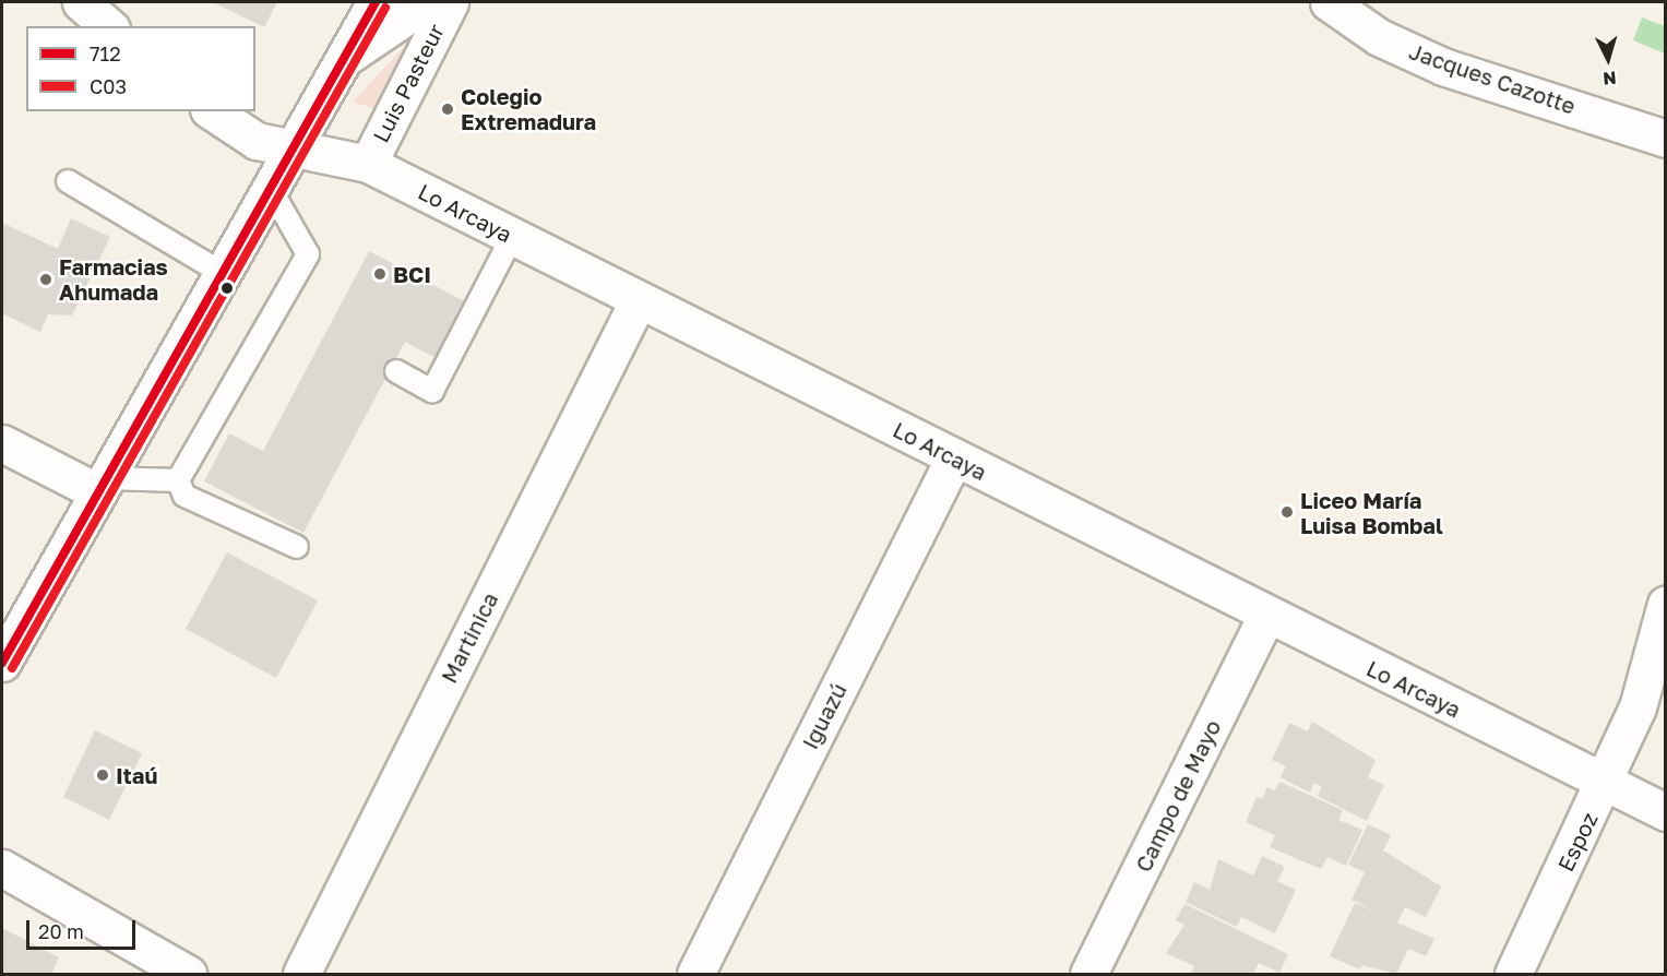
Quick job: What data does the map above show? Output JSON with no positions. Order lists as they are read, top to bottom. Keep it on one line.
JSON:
{"streets":{"street":["Jacques Cazotte","Luis Pasteur","Lo Arcaya","Martinica","Iguazú","Campo de Mayo","Espoz"]},"crossings":[["Luis Pasteur","Lo Arcaya"],["Lo Arcaya","Martinica"],["Lo Arcaya","Iguazú"],["Lo Arcaya","Campo de Mayo"],["Lo Arcaya","Espoz"]],"places":["Colegio Extremadura","BCI","Farmacias Ahumada","Liceo María Luisa Bombal","Itaú"],"lines":["transit line 712","transit line C03"],"legend":["712","C03"],"scale_bar":"20 m","north":"bottom"}
